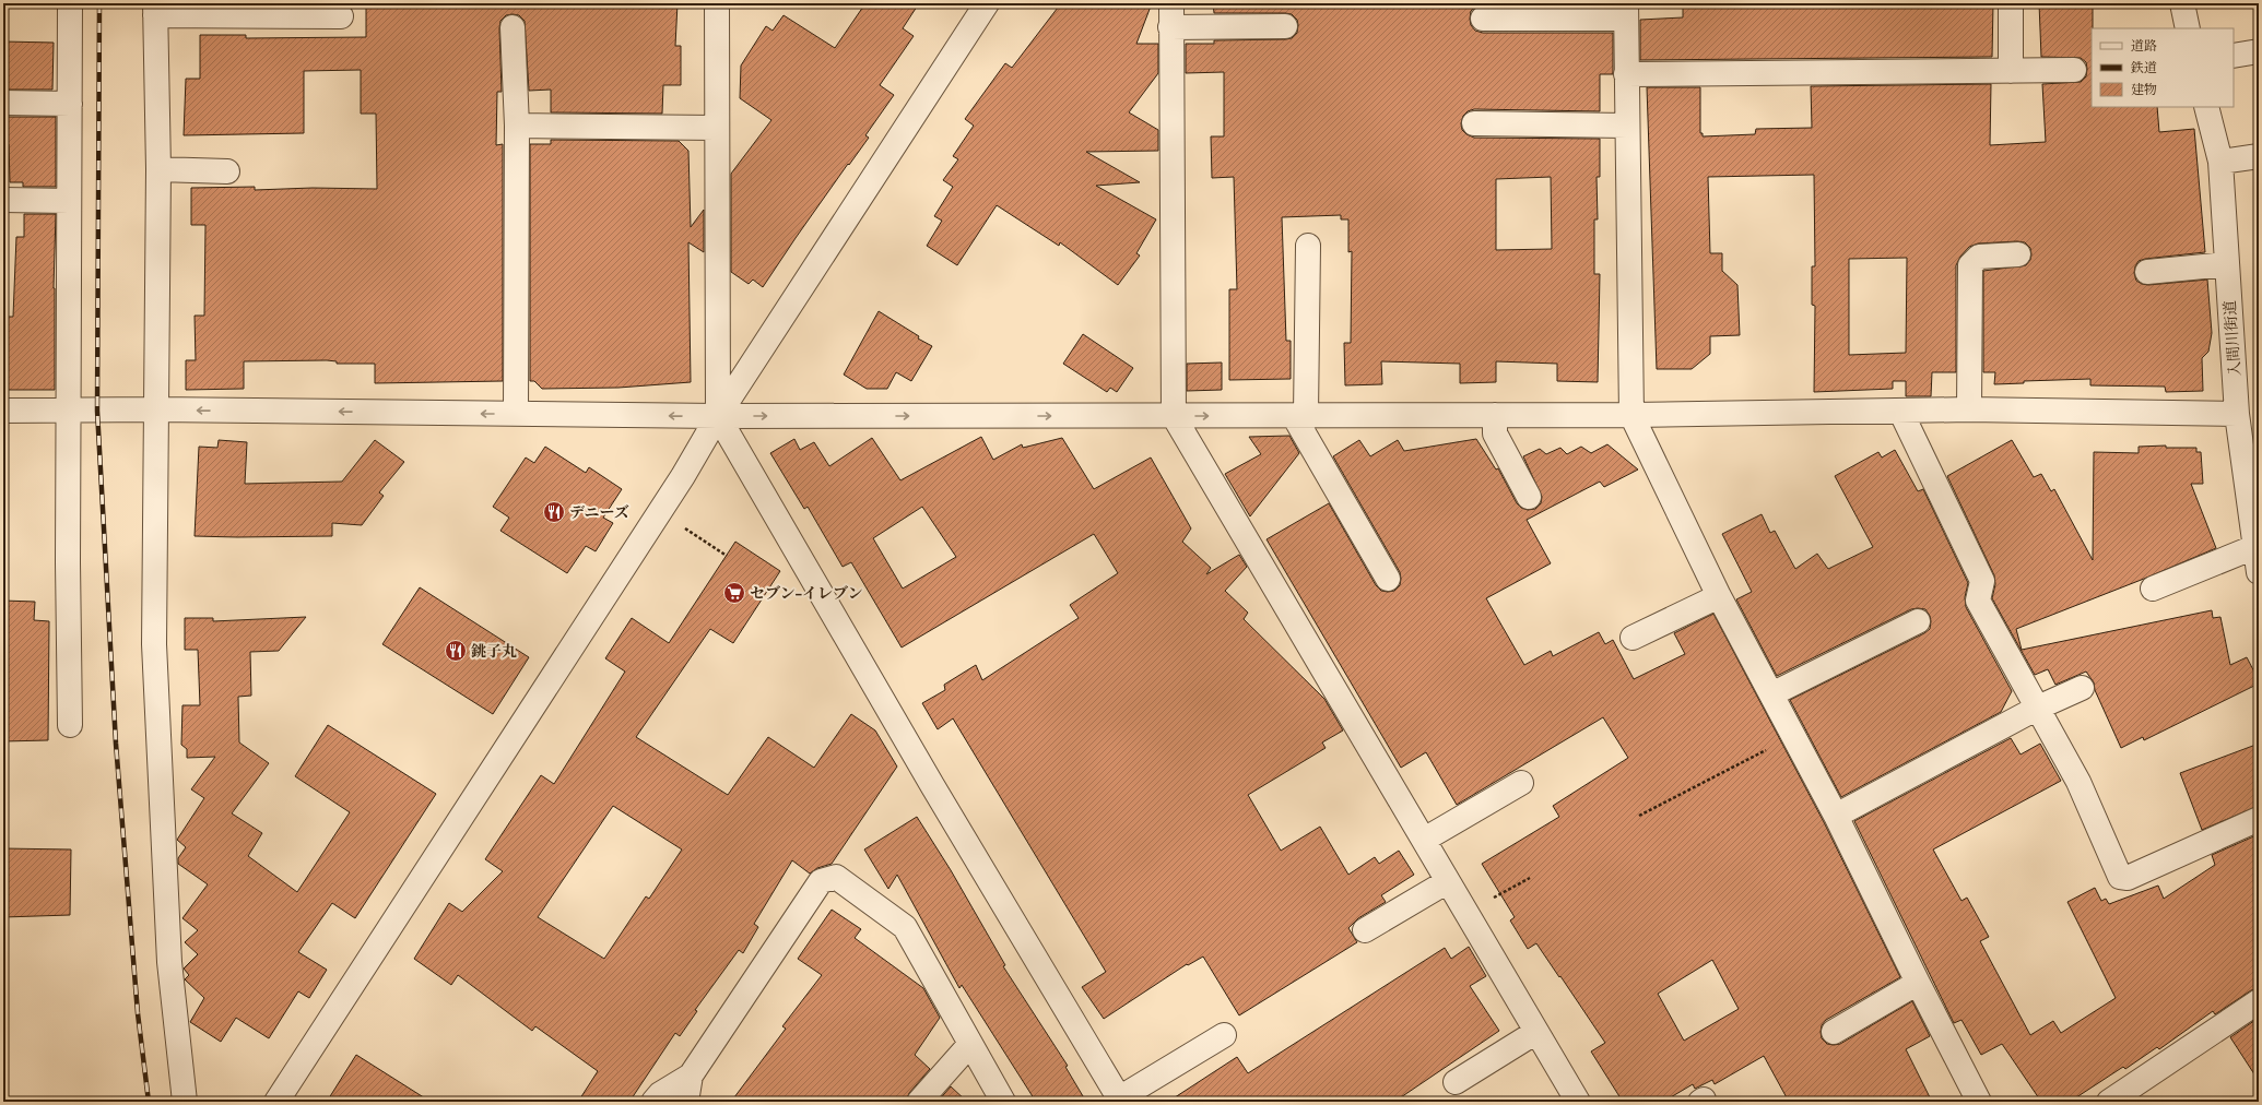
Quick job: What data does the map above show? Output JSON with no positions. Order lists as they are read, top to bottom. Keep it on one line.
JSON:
{"streets":{"street":["入間川街道"]},"places":{"restaurant":["デニーズ","銚子丸"],"supermarket":["セブン-イレブン"]},"legend":["道路","鉄道","建物"]}
